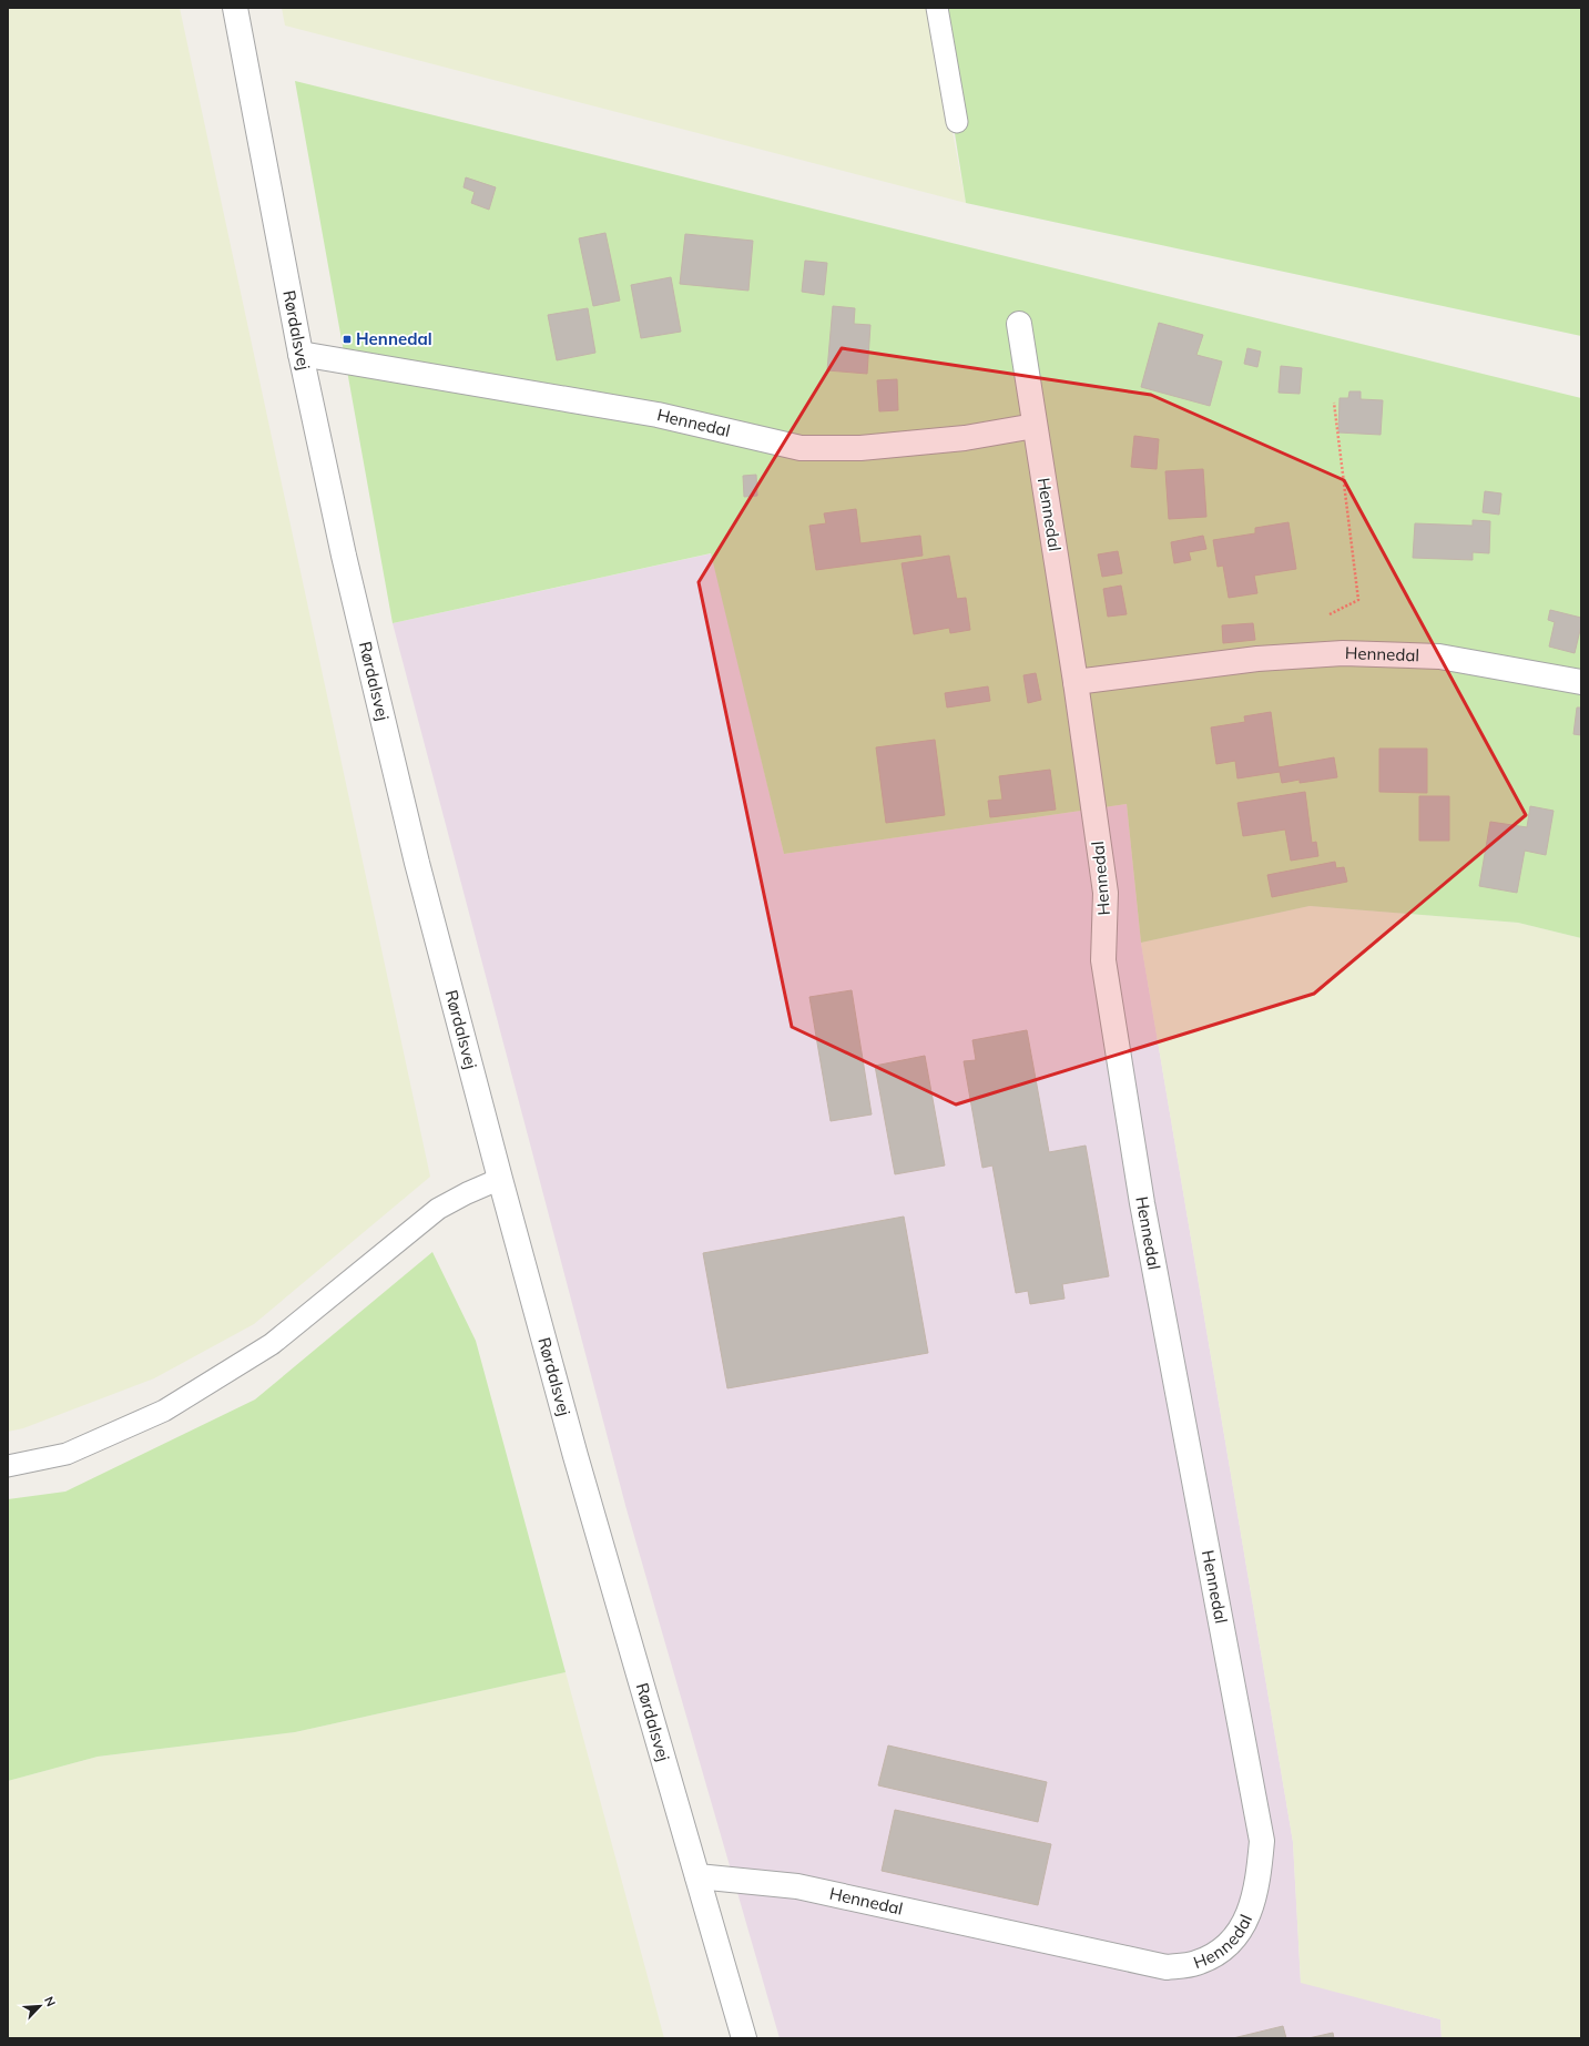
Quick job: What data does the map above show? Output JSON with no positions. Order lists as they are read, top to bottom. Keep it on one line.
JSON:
{"streets":{"street":["Rørdalsvej","Hennedal"]},"crossings":[["Rørdalsvej","Hennedal"]],"places":{"transit":["Hennedal"]},"north":"top right"}
